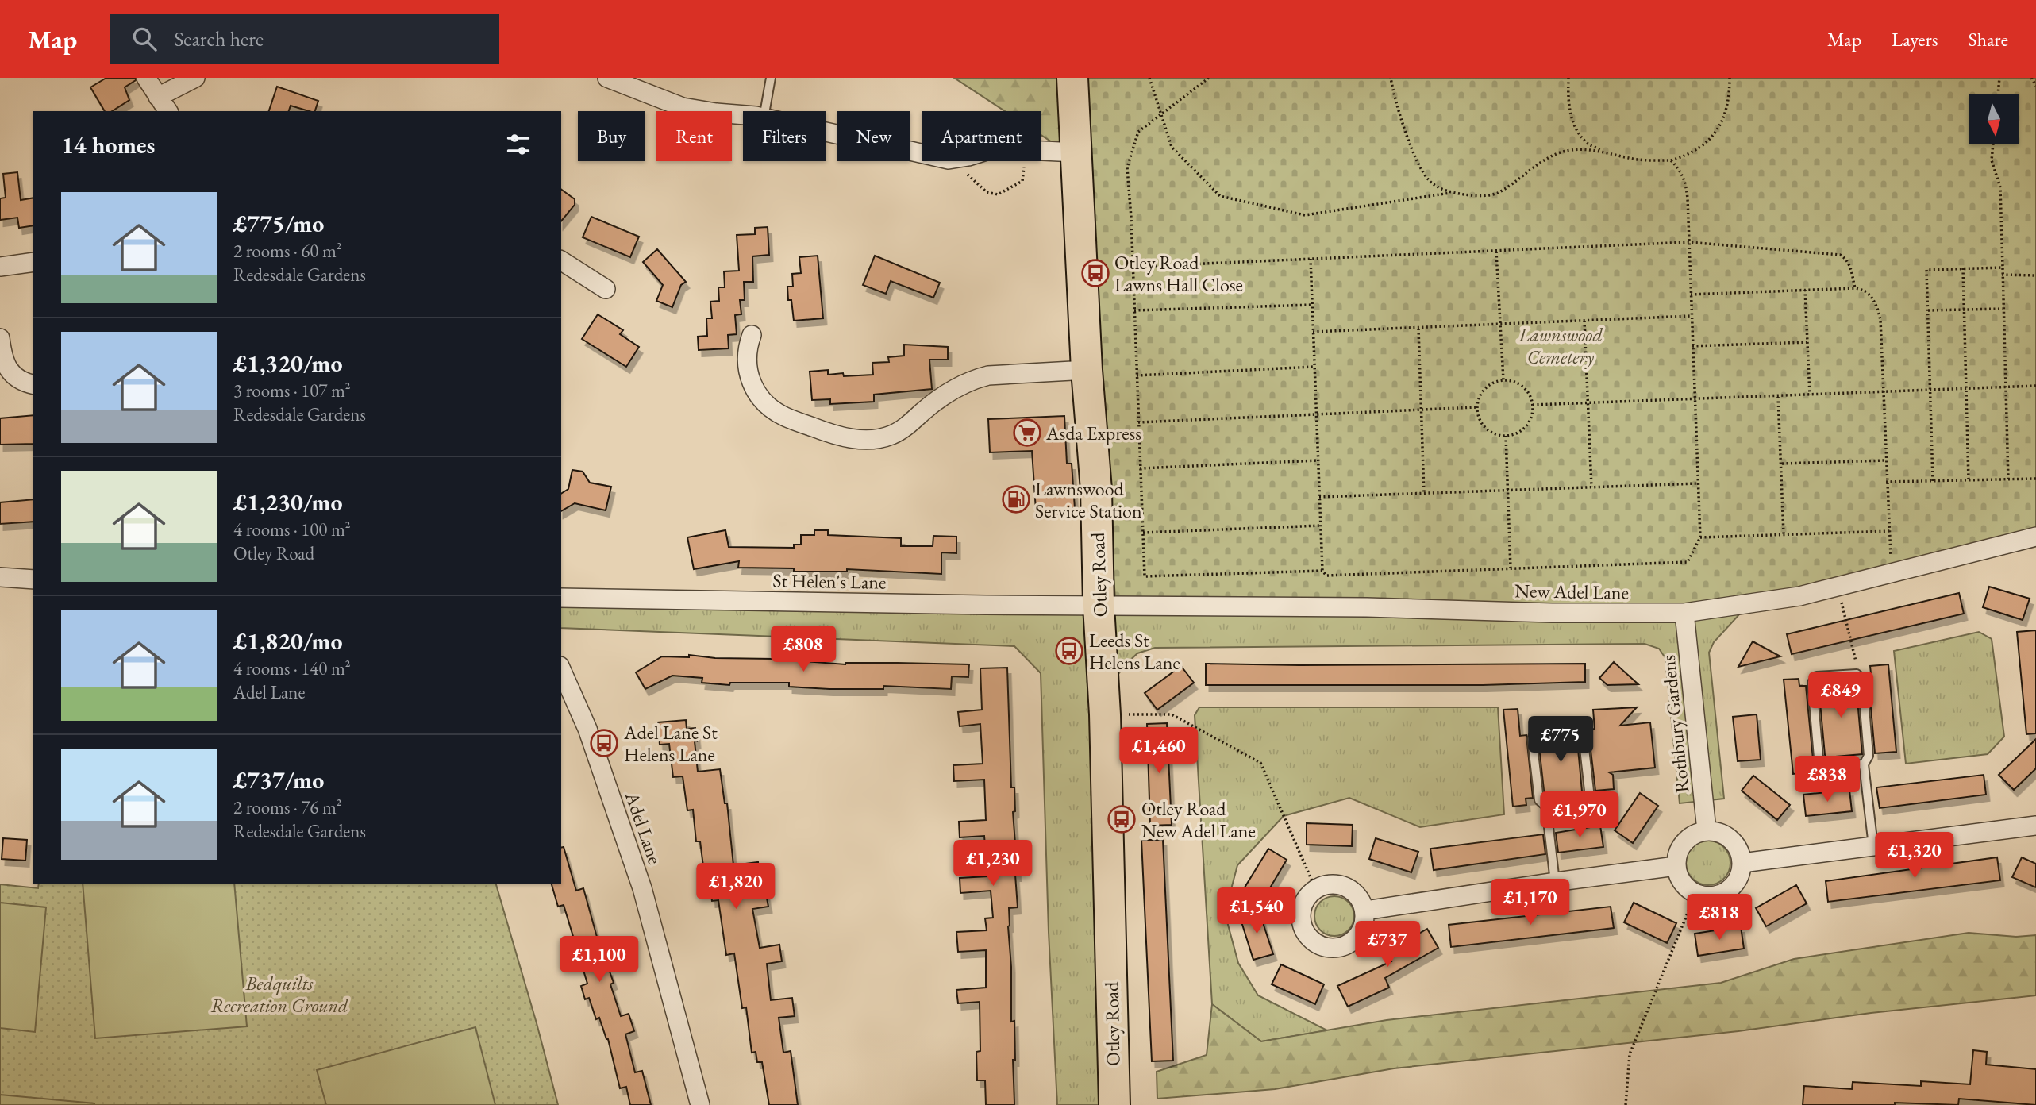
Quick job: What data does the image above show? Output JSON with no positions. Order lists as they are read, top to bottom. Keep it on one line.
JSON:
{"streets":{"highway":["Otley Road"],"street":["St Helen's Lane","New Adel Lane","Rothbury Gardens","Adel Lane"]},"crossings":[["Otley Road","St Helen's Lane"],["Otley Road","New Adel Lane"],["St Helen's Lane","New Adel Lane"],["New Adel Lane","Rothbury Gardens"]],"parks":["Lawnswood Cemetery","Bedquilts Recreation Ground"],"places":{"bus stop":["Otley Road Lawns Hall Close","Leeds St Helens Lane","Adel Lane St Helens Lane","Otley Road New Adel Lane"],"supermarket":["Asda Express"],"fuel station":["Lawnswood Service Station"]},"north":"bottom","page":{"header":"Map","search":"Search here","nav":["Map","Layers","Share"],"chip":["Buy","Rent","Filters","New","Apartment"],"heading":"14 homes","list":[{"name":"£775/mo","note":"2 rooms · 60 m² · Redesdale Gardens"},{"name":"£1,320/mo","note":"3 rooms · 107 m² · Redesdale Gardens"},{"name":"£1,230/mo","note":"4 rooms · 100 m² · Otley Road"},{"name":"£1,820/mo","note":"4 rooms · 140 m² · Adel Lane"},{"name":"£737/mo","note":"2 rooms · 76 m² · Redesdale Gardens"}],"price":["£808","£849","£775","£1,460","£838","£1,970","£1,320","£1,230","£1,820","£1,170","£1,540","£818","£737","£1,100"]}}
